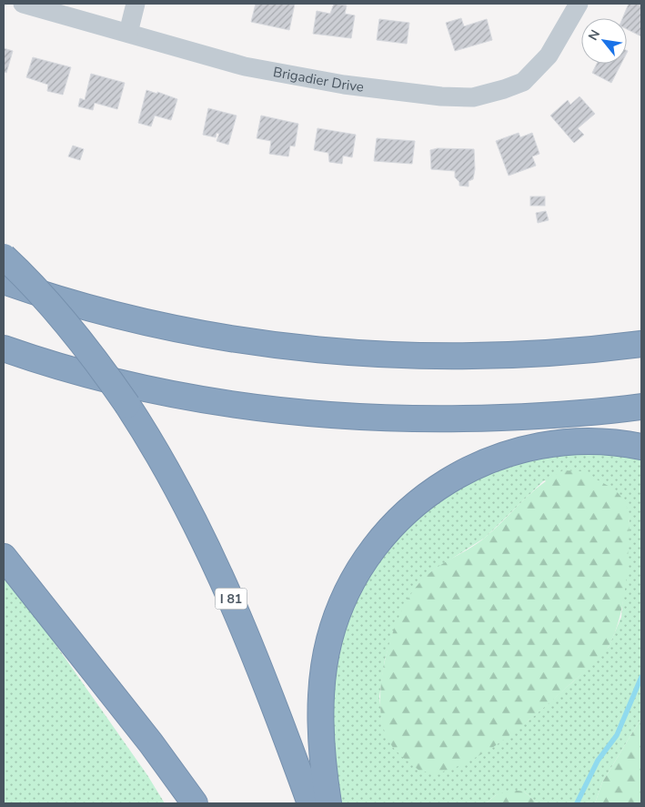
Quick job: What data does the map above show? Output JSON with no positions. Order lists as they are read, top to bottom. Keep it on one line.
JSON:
{"streets":{"highway":["I 81"],"street":["Brigadier Drive"]},"north":"top left"}
